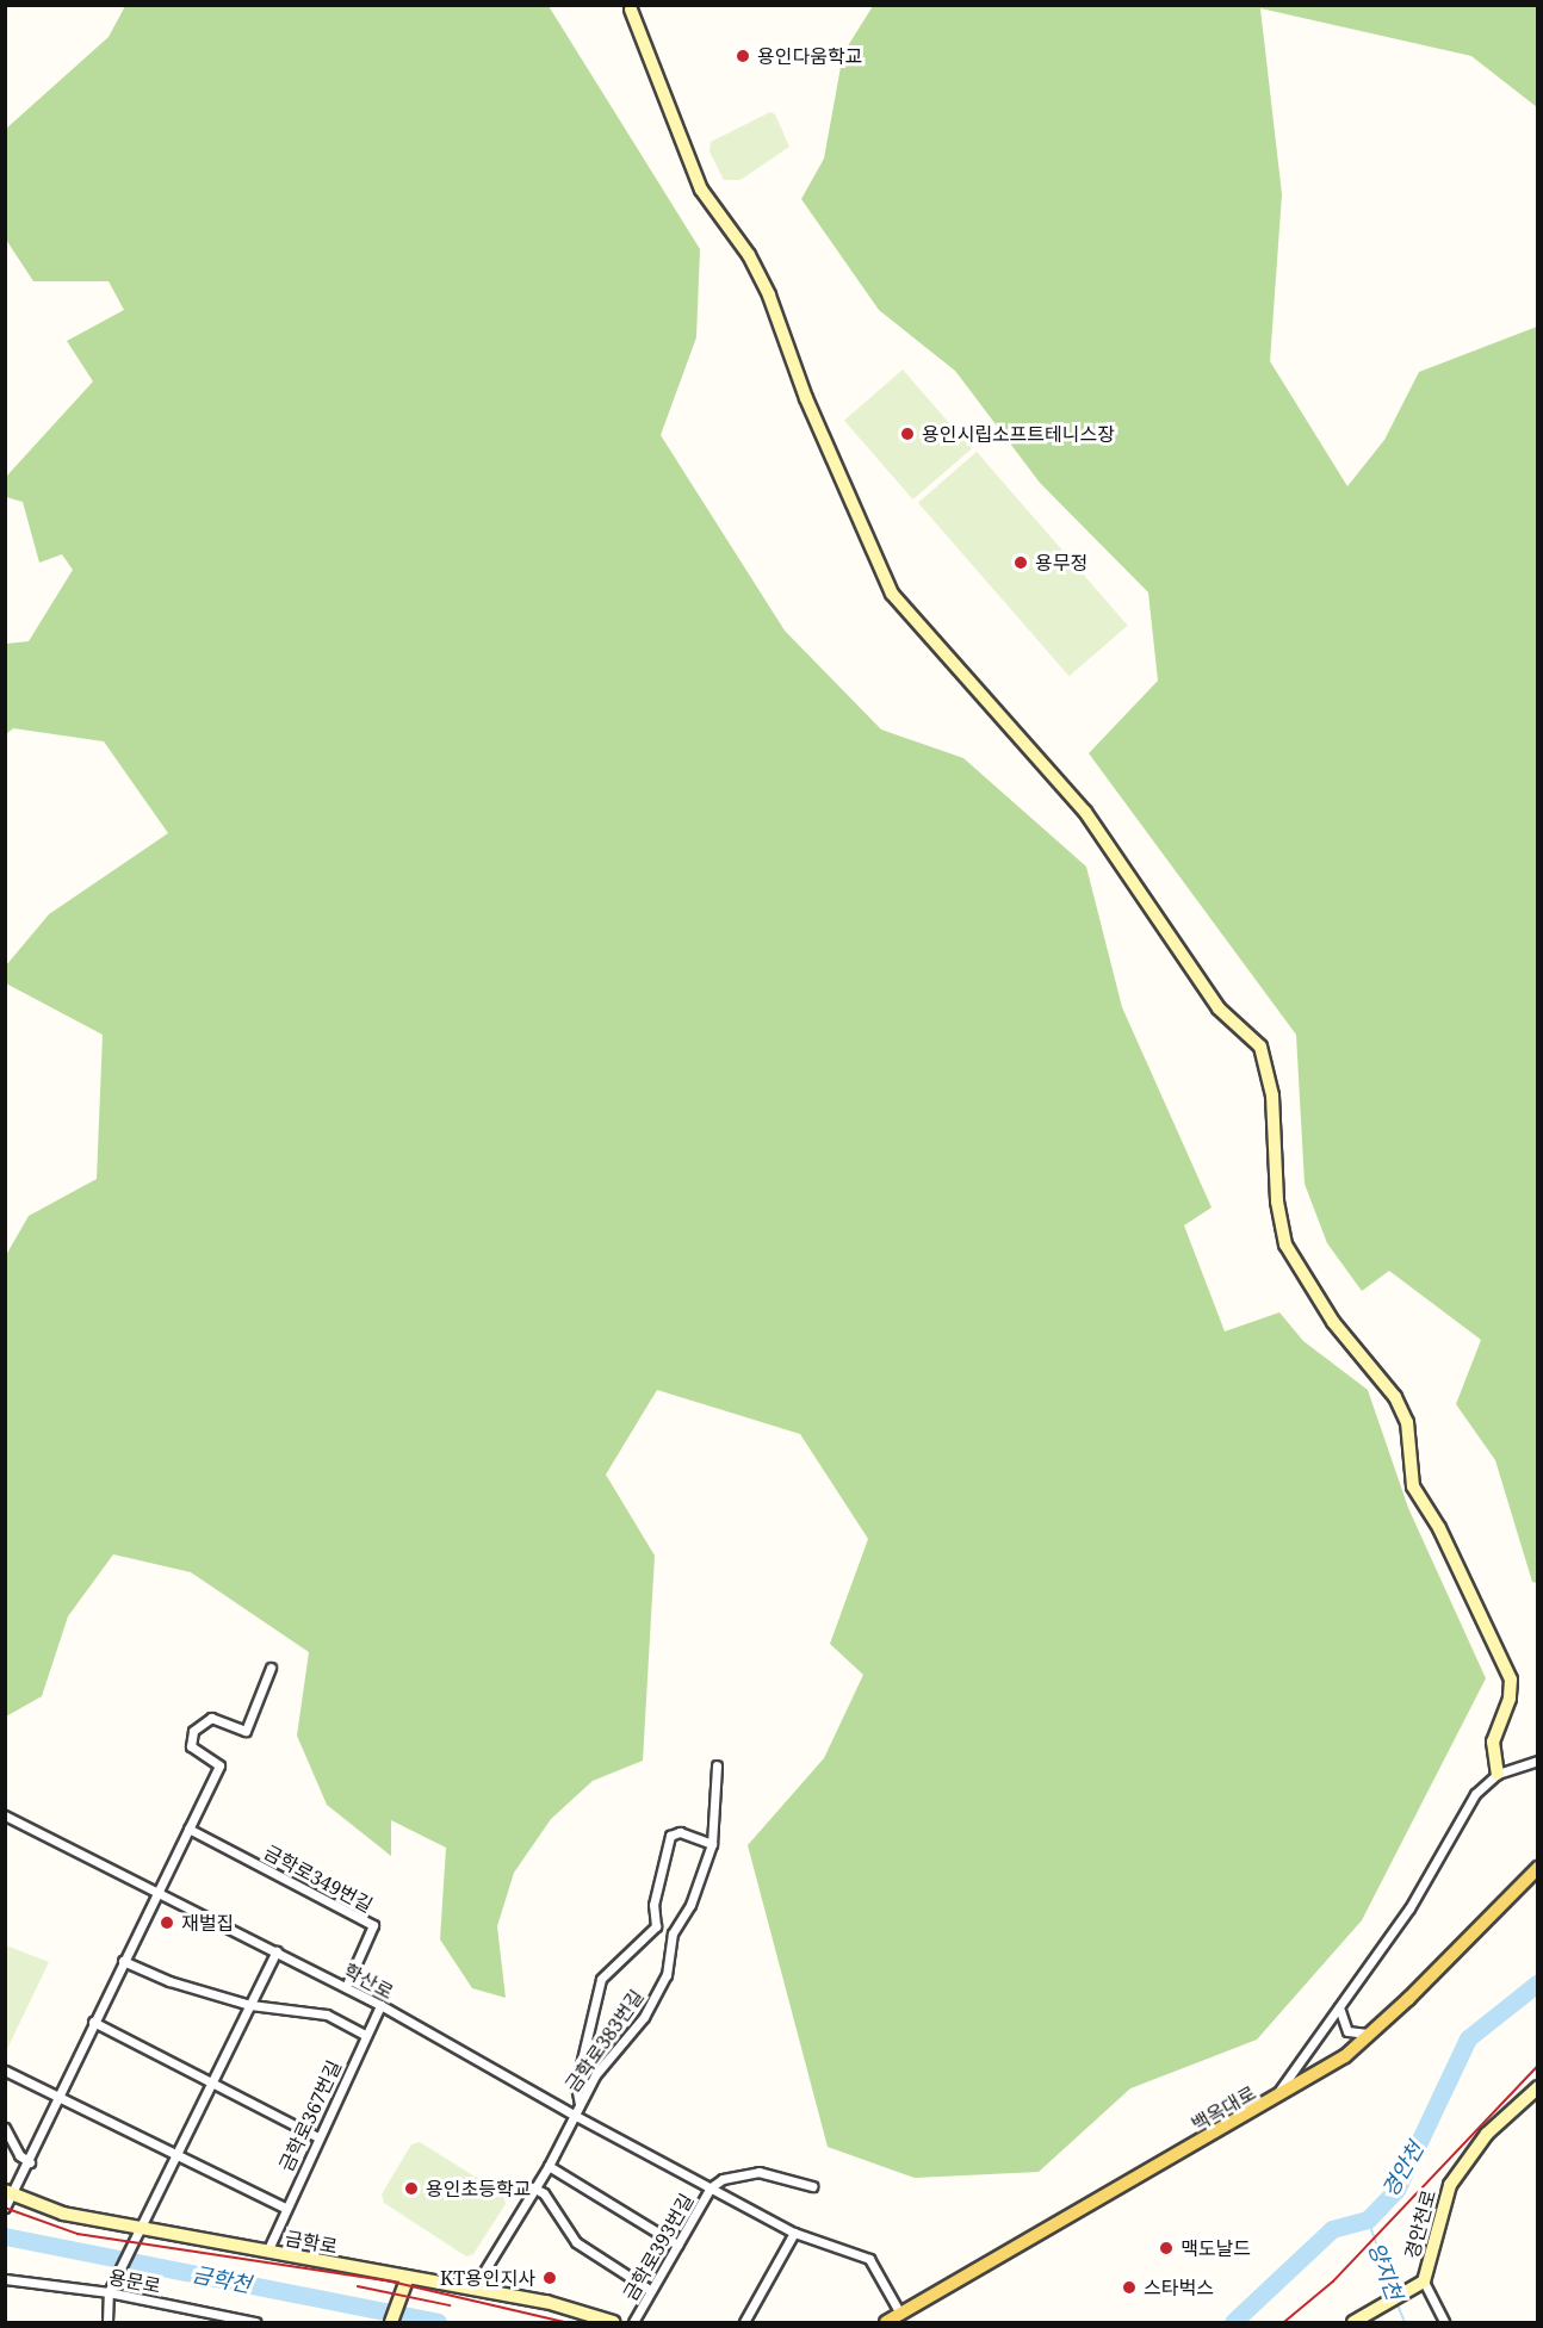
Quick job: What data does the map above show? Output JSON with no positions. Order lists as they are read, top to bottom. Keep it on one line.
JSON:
{"streets":{"main road":["백옥대로"],"street":["금학로349번길","학산로","금학로383번길","금학로367번길","경안천로","금학로","금학로393번길","용문로"]},"crossings":[["금학로349번길","학산로"],["학산로","금학로383번길"],["학산로","백옥대로"],["학산로","금학로367번길"],["학산로","금학로393번길"],["금학로383번길","금학로"],["금학로367번길","금학로"]],"water":["경안천","양지천","금학천"],"places":["용인다움학교","용인시립소프트테니스장","용무정","재벌집","용인초등학교","맥도날드","KT용인지사","스타벅스"]}
